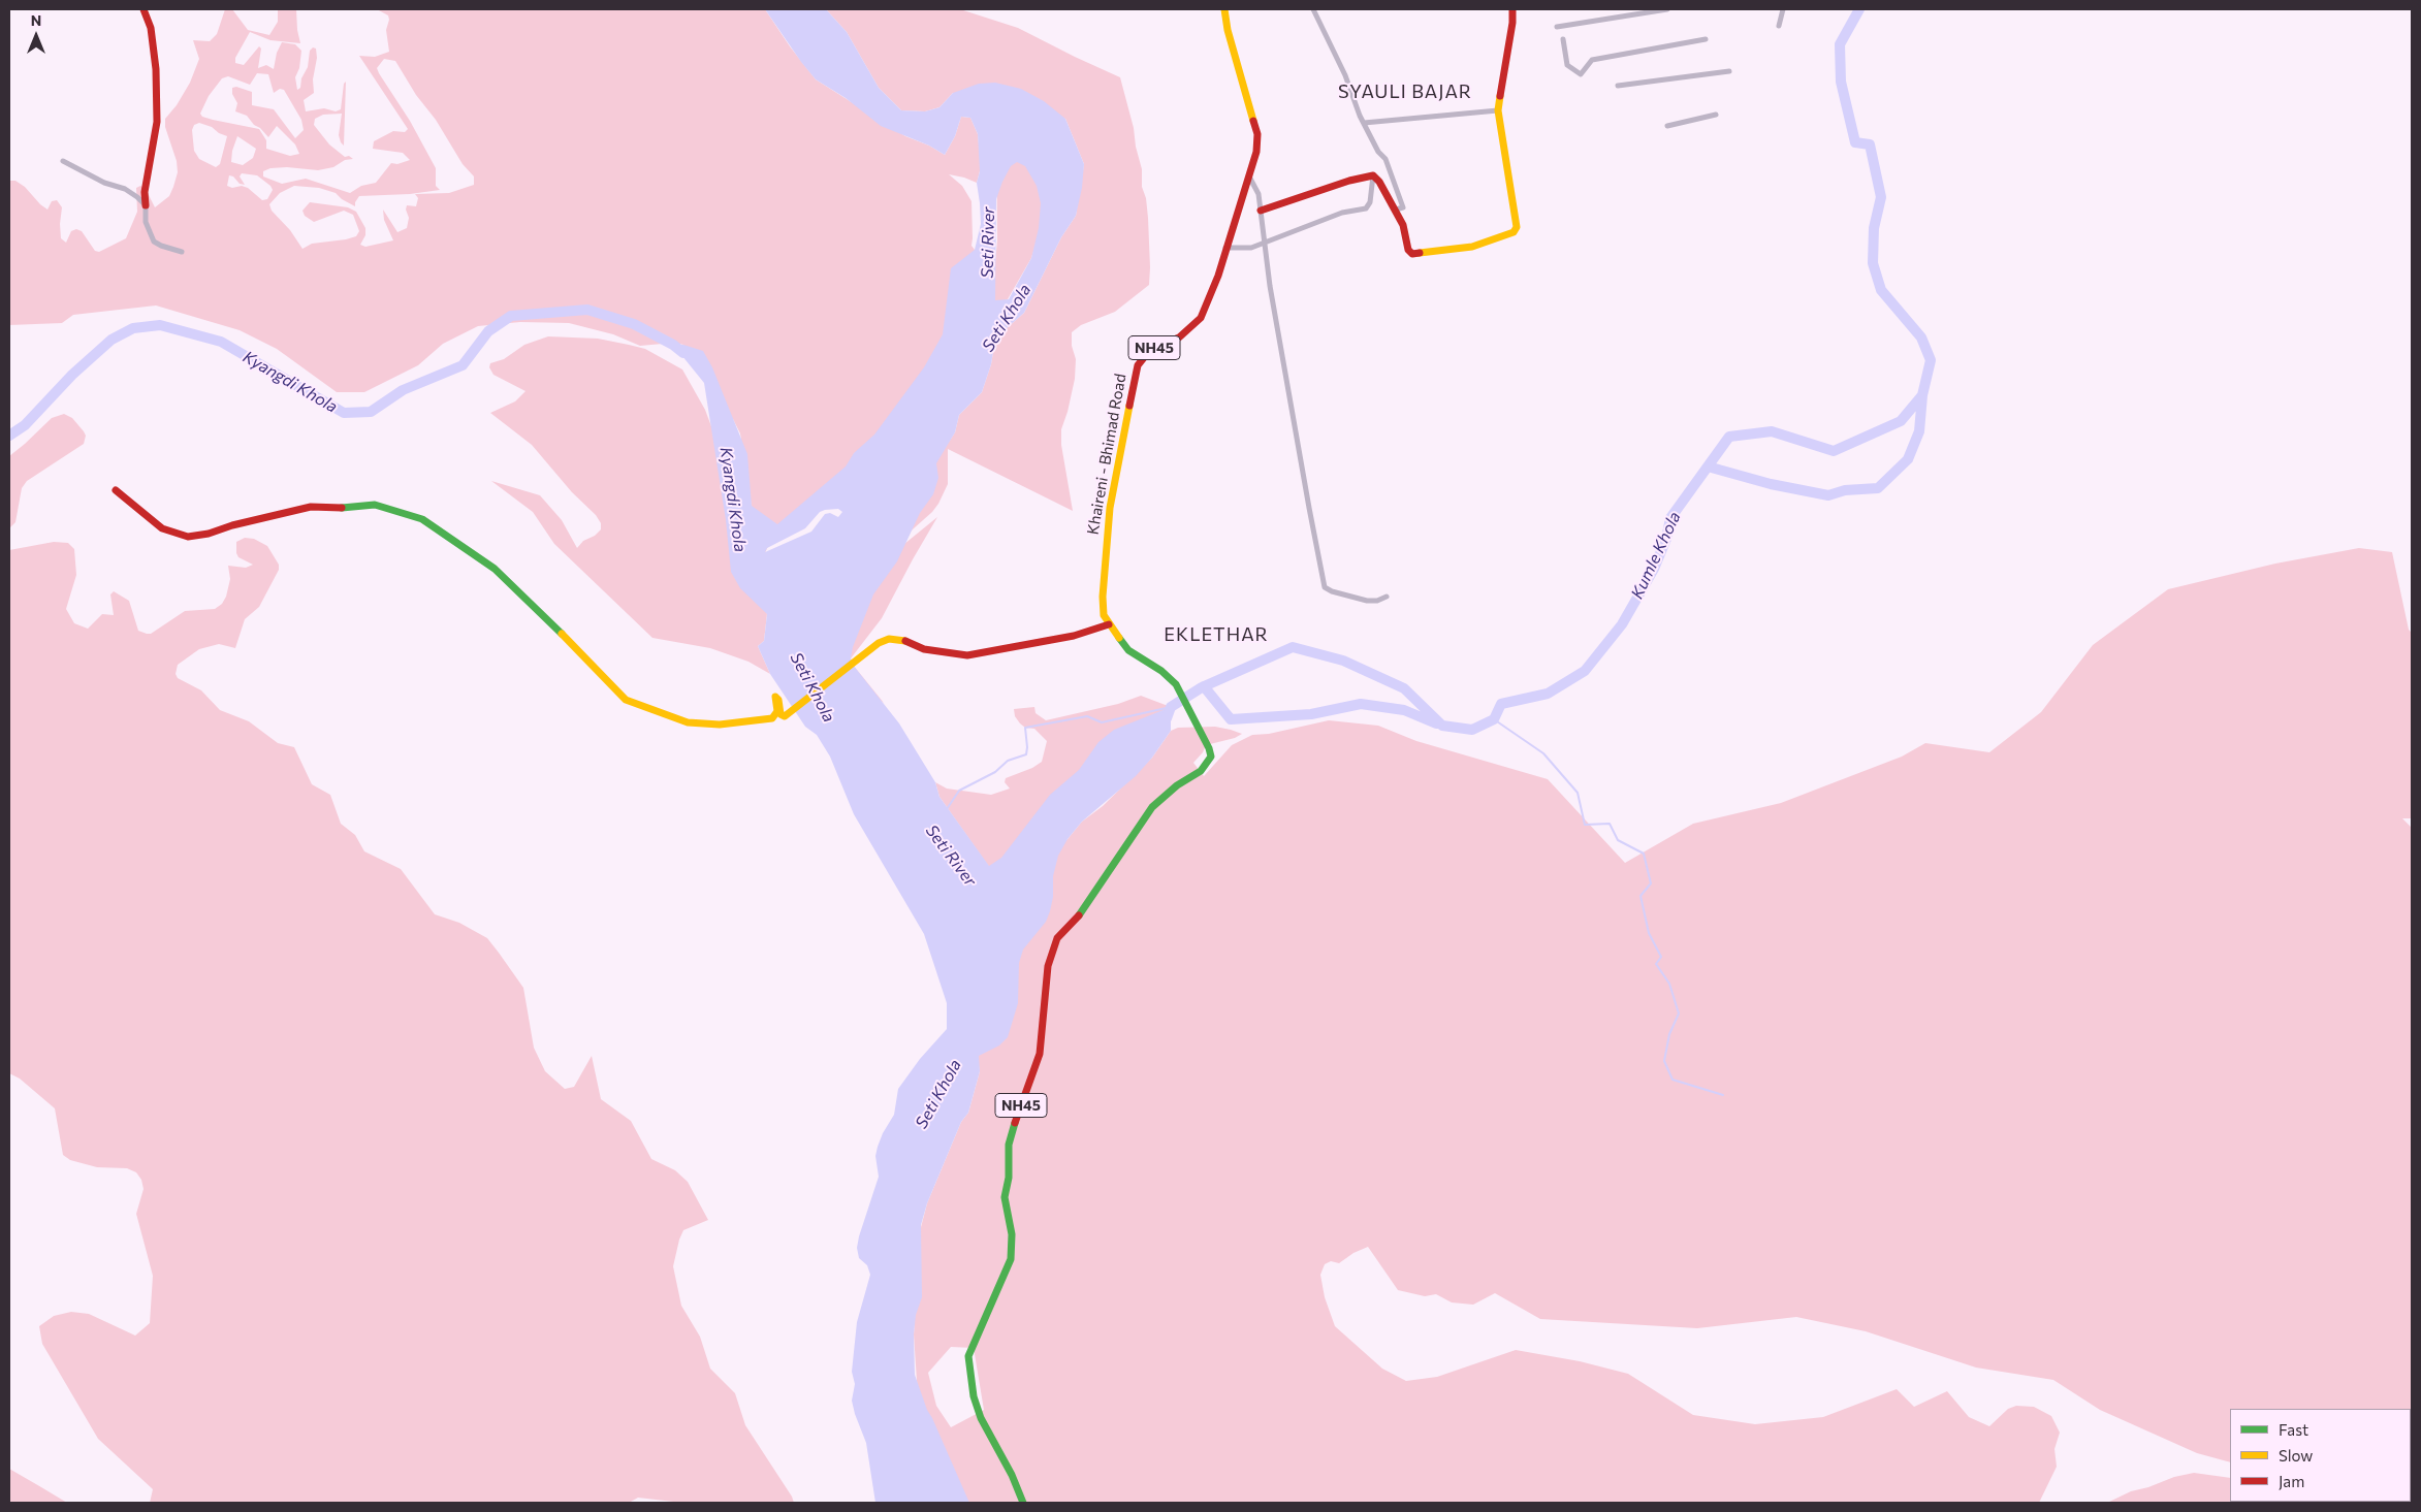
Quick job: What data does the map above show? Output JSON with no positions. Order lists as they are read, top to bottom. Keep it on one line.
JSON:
{"streets":{"street":["NH45","Khaireni - Bhimad Road"]},"districts":["SYAULI BAJAR","EKLETHAR"],"water":["Seti River","Seti Khola","Kyangdi Khola","Kumle Khola"],"legend":["Fast","Slow","Jam"],"north":"top"}
